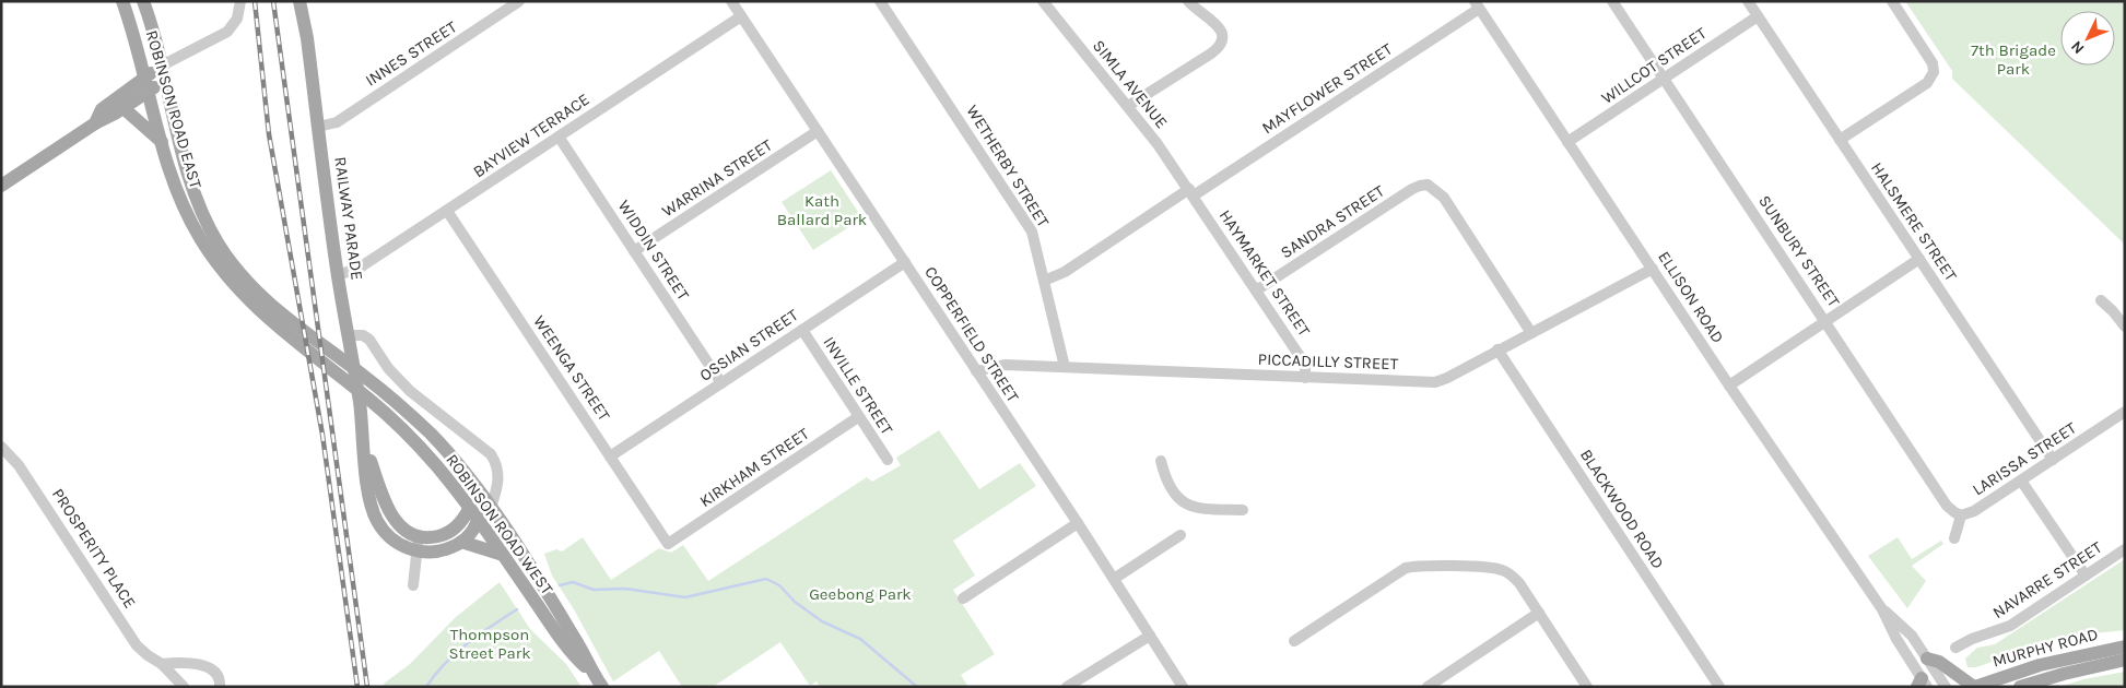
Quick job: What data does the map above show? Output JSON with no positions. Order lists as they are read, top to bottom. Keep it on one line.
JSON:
{"streets":{"main road":["ROBINSON ROAD EAST","RAILWAY PARADE","ROBINSON ROAD WEST","MURPHY ROAD"],"street":["INNES STREET","WILLCOT STREET","SIMLA AVENUE","MAYFLOWER STREET","BAYVIEW TERRACE","WETHERBY STREET","WARRINA STREET","SANDRA STREET","HALSMERE STREET","WIDDIN STREET","SUNBURY STREET","HAYMARKET STREET","ELLISON ROAD","COPPERFIELD STREET","OSSIAN STREET","PICCADILLY STREET","WEENGA STREET","INVILLE STREET","LARISSA STREET","KIRKHAM STREET","BLACKWOOD ROAD","PROSPERITY PLACE","NAVARRE STREET"]},"crossings":[["INNES STREET","RAILWAY PARADE"],["WILLCOT STREET","HALSMERE STREET"],["WILLCOT STREET","SUNBURY STREET"],["WILLCOT STREET","ELLISON ROAD"],["SIMLA AVENUE","MAYFLOWER STREET"],["SIMLA AVENUE","HAYMARKET STREET"],["MAYFLOWER STREET","WETHERBY STREET"],["MAYFLOWER STREET","HAYMARKET STREET"],["MAYFLOWER STREET","ELLISON ROAD"],["ROBINSON ROAD EAST","ROBINSON ROAD WEST"],["BAYVIEW TERRACE","RAILWAY PARADE"],["BAYVIEW TERRACE","WIDDIN STREET"],["BAYVIEW TERRACE","COPPERFIELD STREET"],["BAYVIEW TERRACE","WEENGA STREET"],["WETHERBY STREET","PICCADILLY STREET"],["WARRINA STREET","WIDDIN STREET"],["WARRINA STREET","COPPERFIELD STREET"],["RAILWAY PARADE","ROBINSON ROAD WEST"],["SANDRA STREET","HAYMARKET STREET"],["SANDRA STREET","PICCADILLY STREET"],["HALSMERE STREET","LARISSA STREET"],["WIDDIN STREET","OSSIAN STREET"],["SUNBURY STREET","LARISSA STREET"],["HAYMARKET STREET","PICCADILLY STREET"],["ELLISON ROAD","PICCADILLY STREET"],["COPPERFIELD STREET","OSSIAN STREET"],["COPPERFIELD STREET","PICCADILLY STREET"],["OSSIAN STREET","WEENGA STREET"],["OSSIAN STREET","INVILLE STREET"],["PICCADILLY STREET","BLACKWOOD ROAD"],["WEENGA STREET","KIRKHAM STREET"],["INVILLE STREET","KIRKHAM STREET"]],"parks":["7th Brigade Park","Kath Ballard Park","Geebong Park","Thompson Street Park"],"north":"bottom left"}
